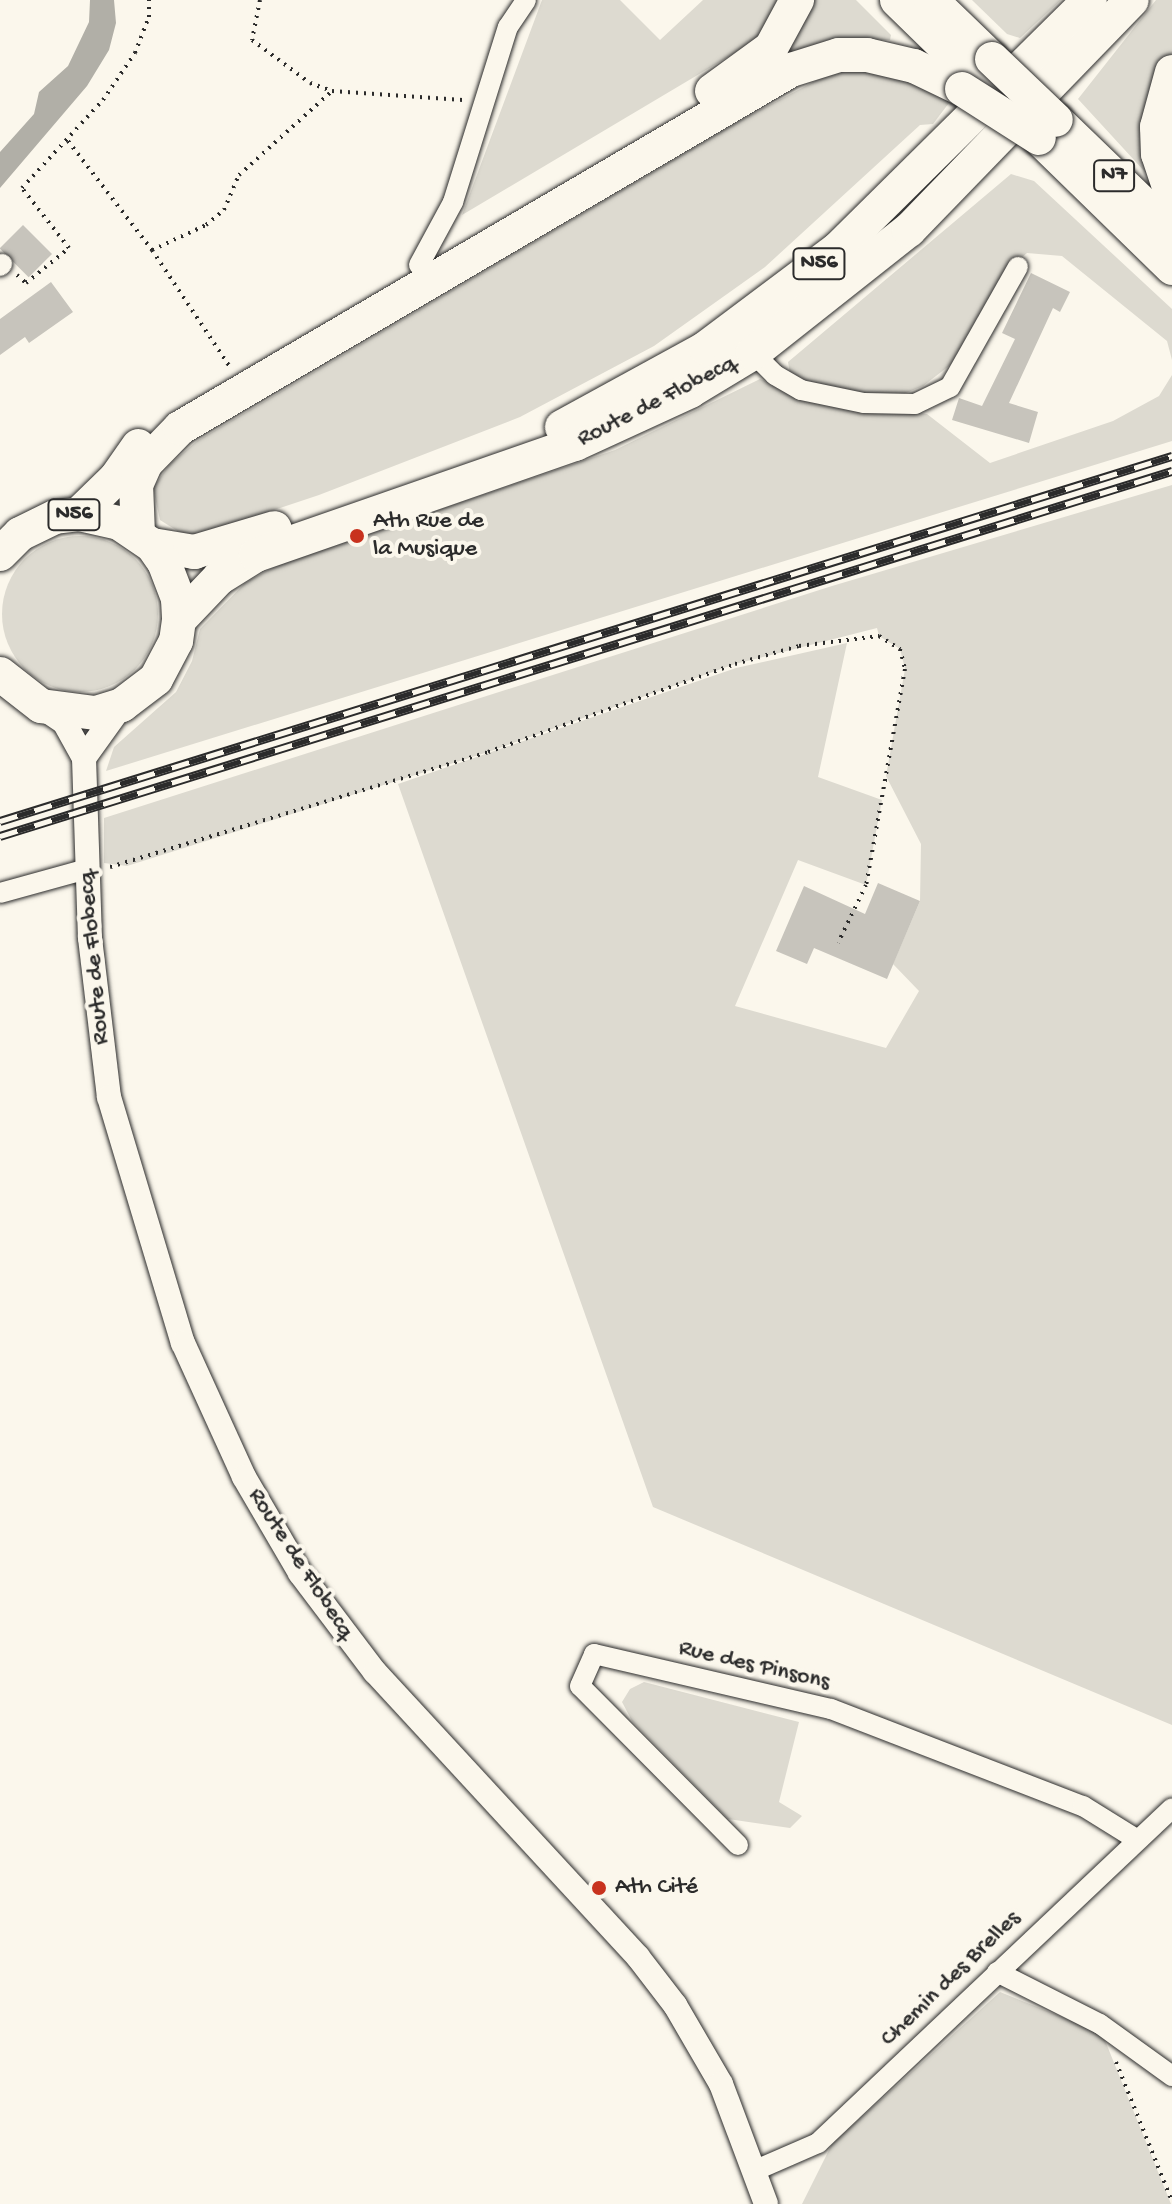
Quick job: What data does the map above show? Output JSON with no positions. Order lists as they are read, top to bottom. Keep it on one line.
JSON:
{"streets":{"highway":["N7","N56","Route de Flobecq"],"street":["Rue des Pinsons","Chemin des Brelles"]},"crossings":[["N56","Route de Flobecq"],["Route de Flobecq","Chemin des Brelles"],["Rue des Pinsons","Chemin des Brelles"]],"places":["Ath Rue de la Musique","Ath Cité"]}
